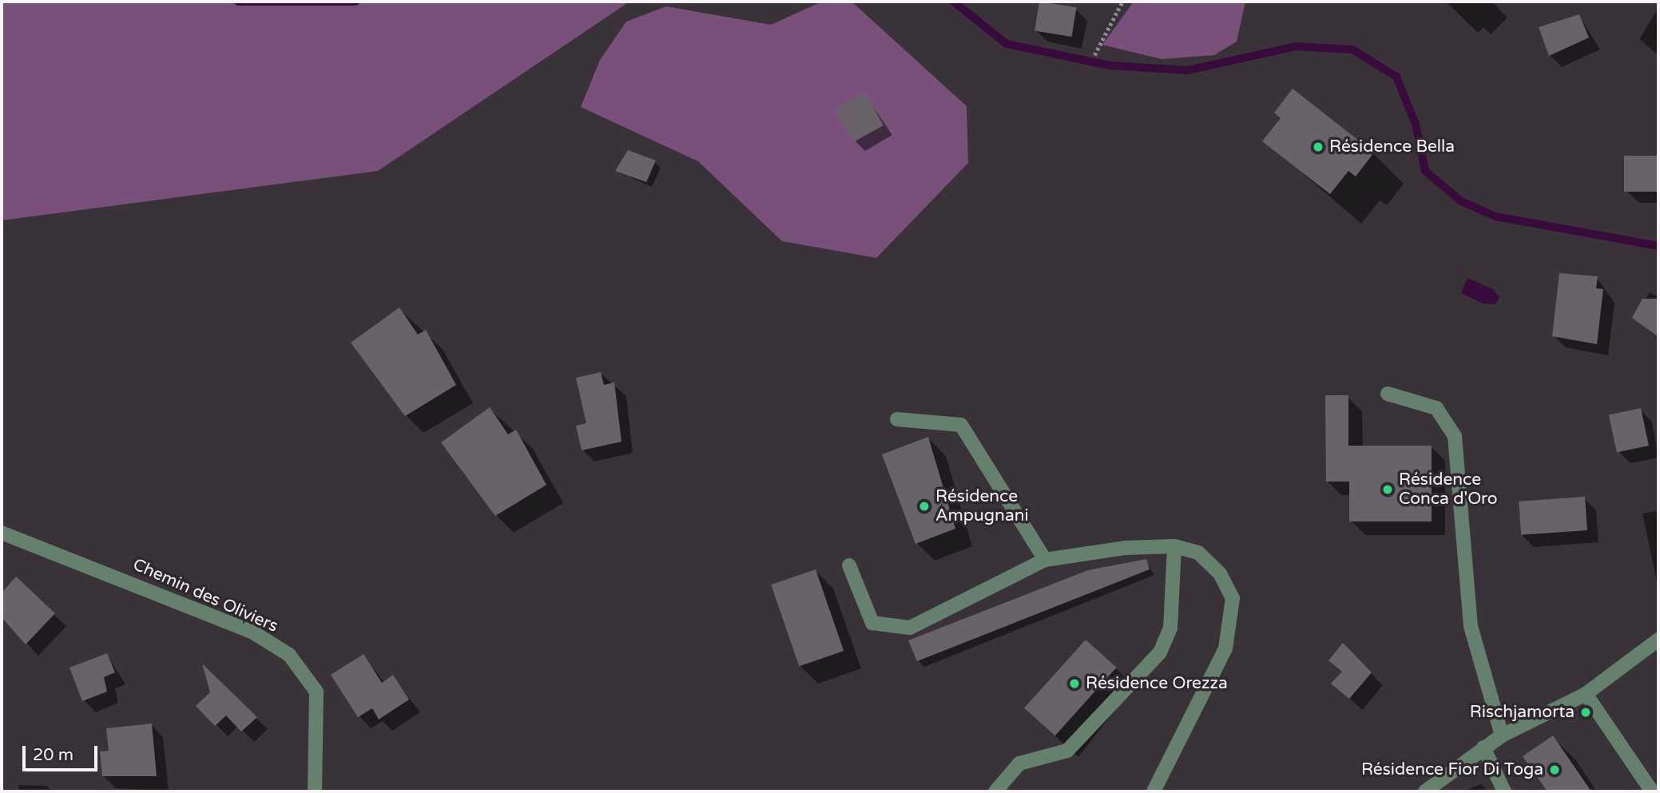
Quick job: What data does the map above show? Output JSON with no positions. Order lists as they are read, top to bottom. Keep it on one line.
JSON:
{"streets":{"street":["Chemin des Oliviers"]},"places":["Résidence Bella","Résidence Conca d'Oro","Résidence Ampugnani","Résidence Orezza","Rischjamorta","Résidence Fior Di Toga"],"scale_bar":"20 m"}
